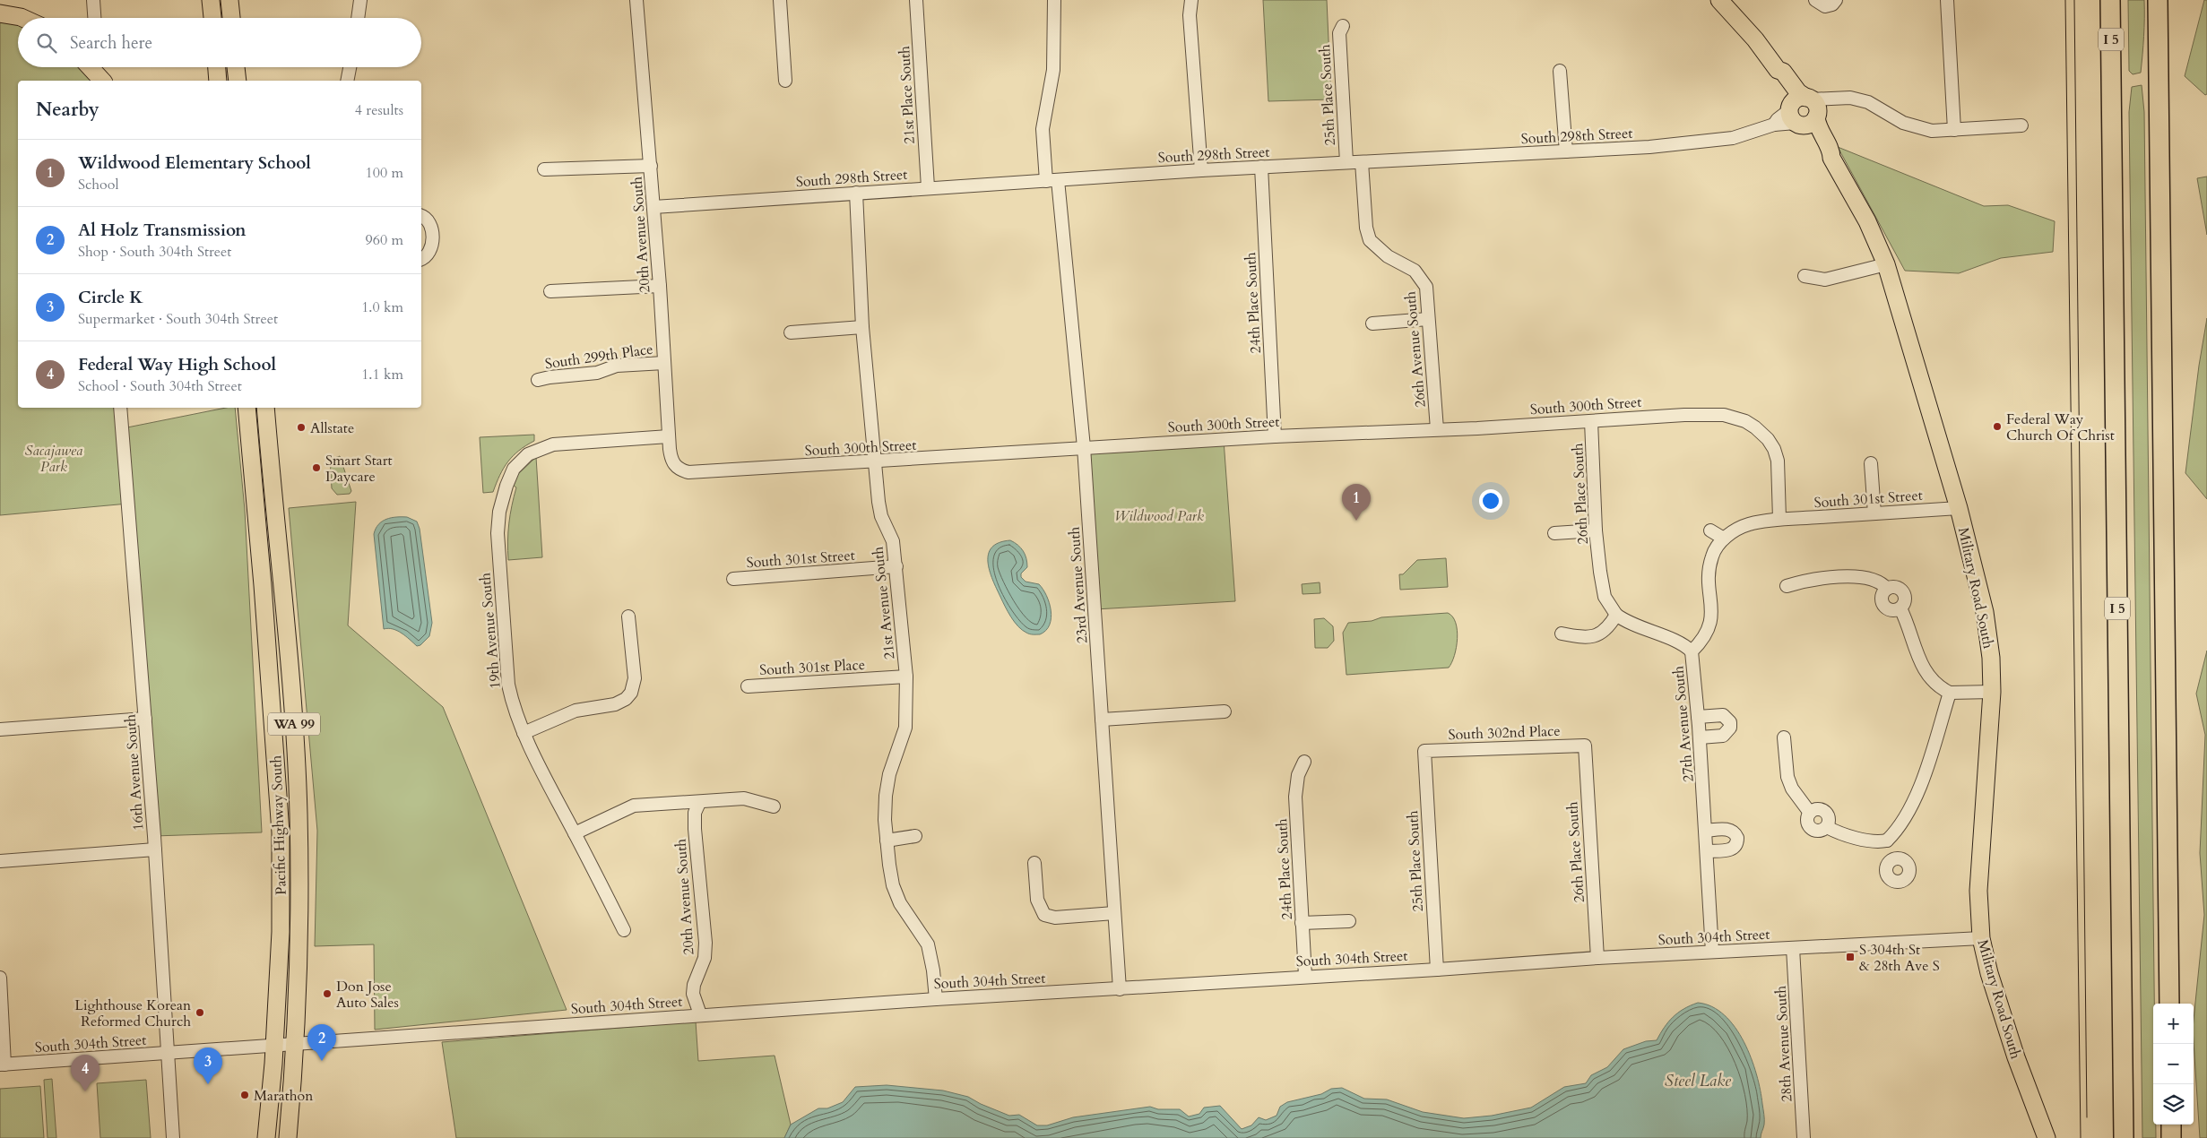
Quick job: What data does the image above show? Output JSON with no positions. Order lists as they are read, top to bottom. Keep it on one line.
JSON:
{"streets":{"highway":["I 5"],"main road":["Military Road South","WA 99","Pacific Highway South"],"street":["21st Place South","25th Place South","South 298th Street","20th Avenue South","24th Place South","26th Avenue South","South 299th Place","South 300th Street","26th Place South","South 301st Street","23rd Avenue South","21st Avenue South","19th Avenue South","South 301st Place","27th Avenue South","South 302nd Place","16th Avenue South","South 304th Street","28th Avenue South"]},"crossings":[["21st Place South","South 298th Street"],["25th Place South","South 298th Street"],["25th Place South","South 302nd Place"],["25th Place South","South 304th Street"],["South 298th Street","20th Avenue South"],["South 298th Street","24th Place South"],["South 298th Street","26th Avenue South"],["South 298th Street","23rd Avenue South"],["South 298th Street","Military Road South"],["South 298th Street","21st Avenue South"],["20th Avenue South","South 299th Place"],["20th Avenue South","South 300th Street"],["20th Avenue South","19th Avenue South"],["20th Avenue South","South 304th Street"],["24th Place South","South 300th Street"],["24th Place South","South 304th Street"],["26th Avenue South","South 300th Street"],["South 300th Street","26th Place South"],["South 300th Street","South 301st Street"],["South 300th Street","23rd Avenue South"],["South 300th Street","21st Avenue South"],["South 300th Street","27th Avenue South"],["26th Place South","South 302nd Place"],["26th Place South","South 304th Street"],["South 301st Street","Military Road South"],["South 301st Street","21st Avenue South"],["South 301st Street","27th Avenue South"],["23rd Avenue South","South 304th Street"],["Military Road South","South 304th Street"],["21st Avenue South","South 301st Place"],["21st Avenue South","South 304th Street"],["27th Avenue South","South 304th Street"],["16th Avenue South","South 304th Street"],["Pacific Highway South","South 304th Street"],["South 304th Street","28th Avenue South"]],"water":["Steel Lake"],"parks":["Sacajawea Park","Wildwood Park"],"places":{"other":["Federal Way Church Of Christ","Allstate","Smart Start Daycare","Don Jose Auto Sales","Lighthouse Korean Reformed Church","Marathon"],"transit":["S 304th St & 28th Ave S"]},"page":{"search":"Search here","heading":["Nearby","4 results"],"list":[{"mark":"1","name":"Wildwood Elementary School","note":"School","value":"100 m"},{"mark":"2","name":"Al Holz Transmission","note":"Shop · South 304th Street","value":"960 m"},{"mark":"3","name":"Circle K","note":"Supermarket · South 304th Street","value":"1.0 km"},{"mark":"4","name":"Federal Way High School","note":"School · South 304th Street","value":"1.1 km"}],"pins":["1","2","3","4"],"map_buttons":["+","−"]}}
